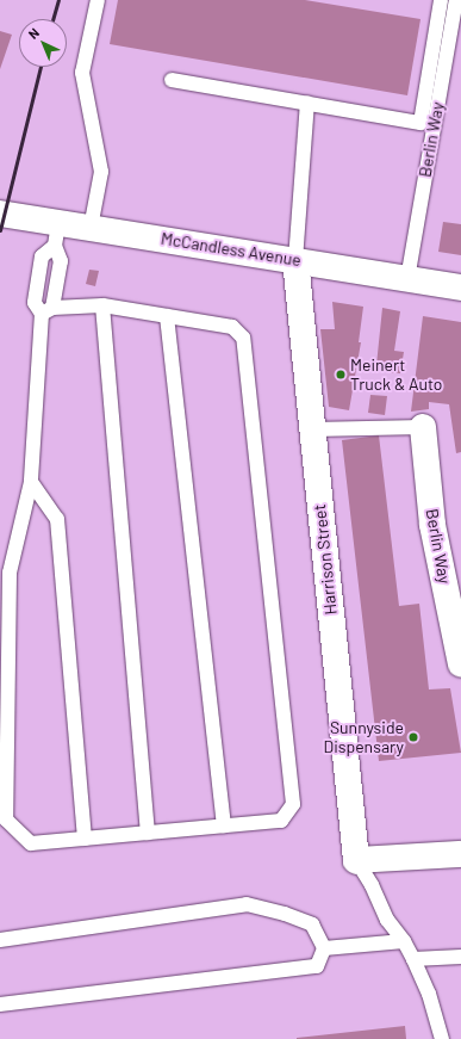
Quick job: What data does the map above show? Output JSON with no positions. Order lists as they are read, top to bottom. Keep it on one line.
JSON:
{"streets":{"street":["Berlin Way","McCandless Avenue","Harrison Street"]},"crossings":[["Berlin Way","McCandless Avenue"],["McCandless Avenue","Harrison Street"]],"places":["Meinert Truck & Auto","Sunnyside Dispensary"],"north":"top left"}
